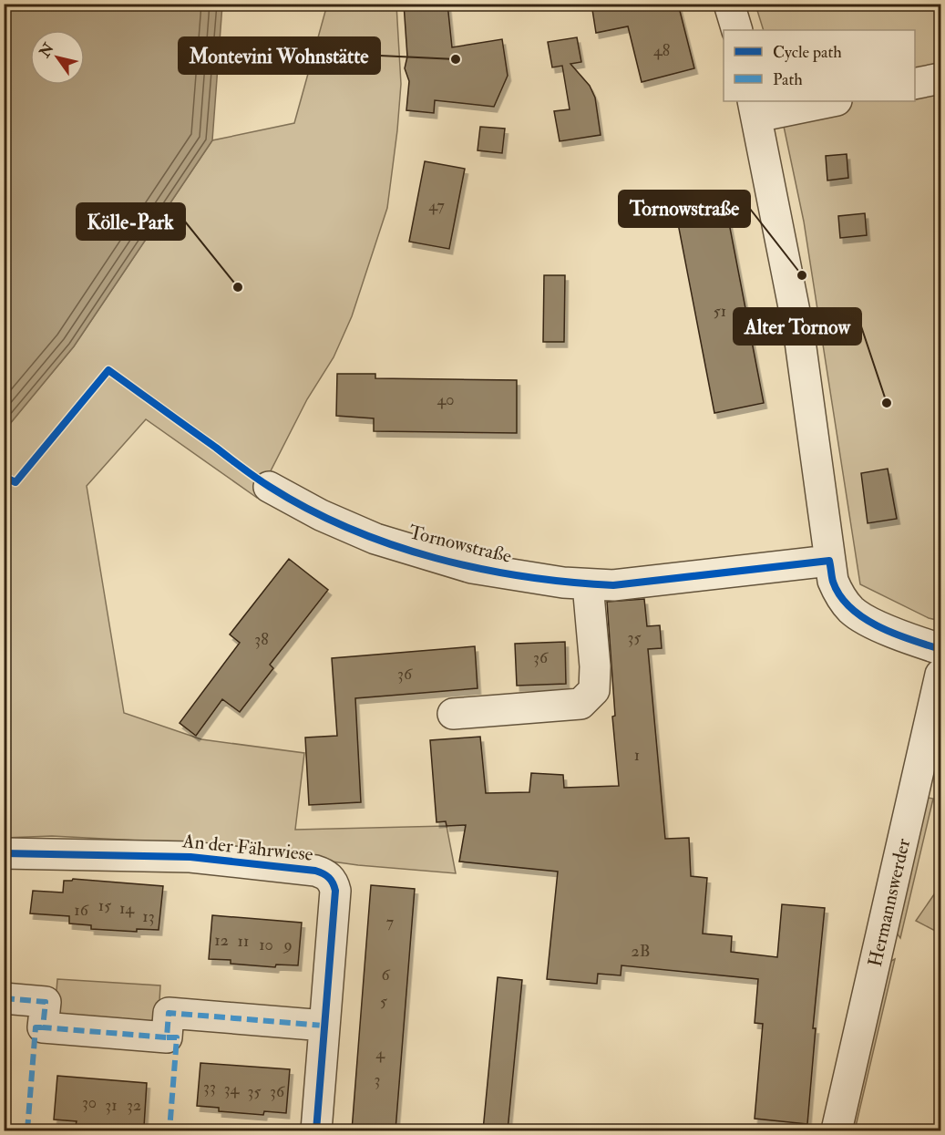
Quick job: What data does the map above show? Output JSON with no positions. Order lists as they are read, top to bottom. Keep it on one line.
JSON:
{"streets":{"street":["Tornowstraße","An der Fährwiese","Hermannswerder"]},"places":["Montevini Wohnstätte","Tornowstraße","Kölle-Park","Alter Tornow"],"house_numbers":["48","47","51","40","35","38","36","36","1","15","14","16","13","7","12","11","10","9","2B","6","5","4","3","33","34","35","36","30","31","32"],"legend":["Cycle path","Path"],"north":"top left"}
